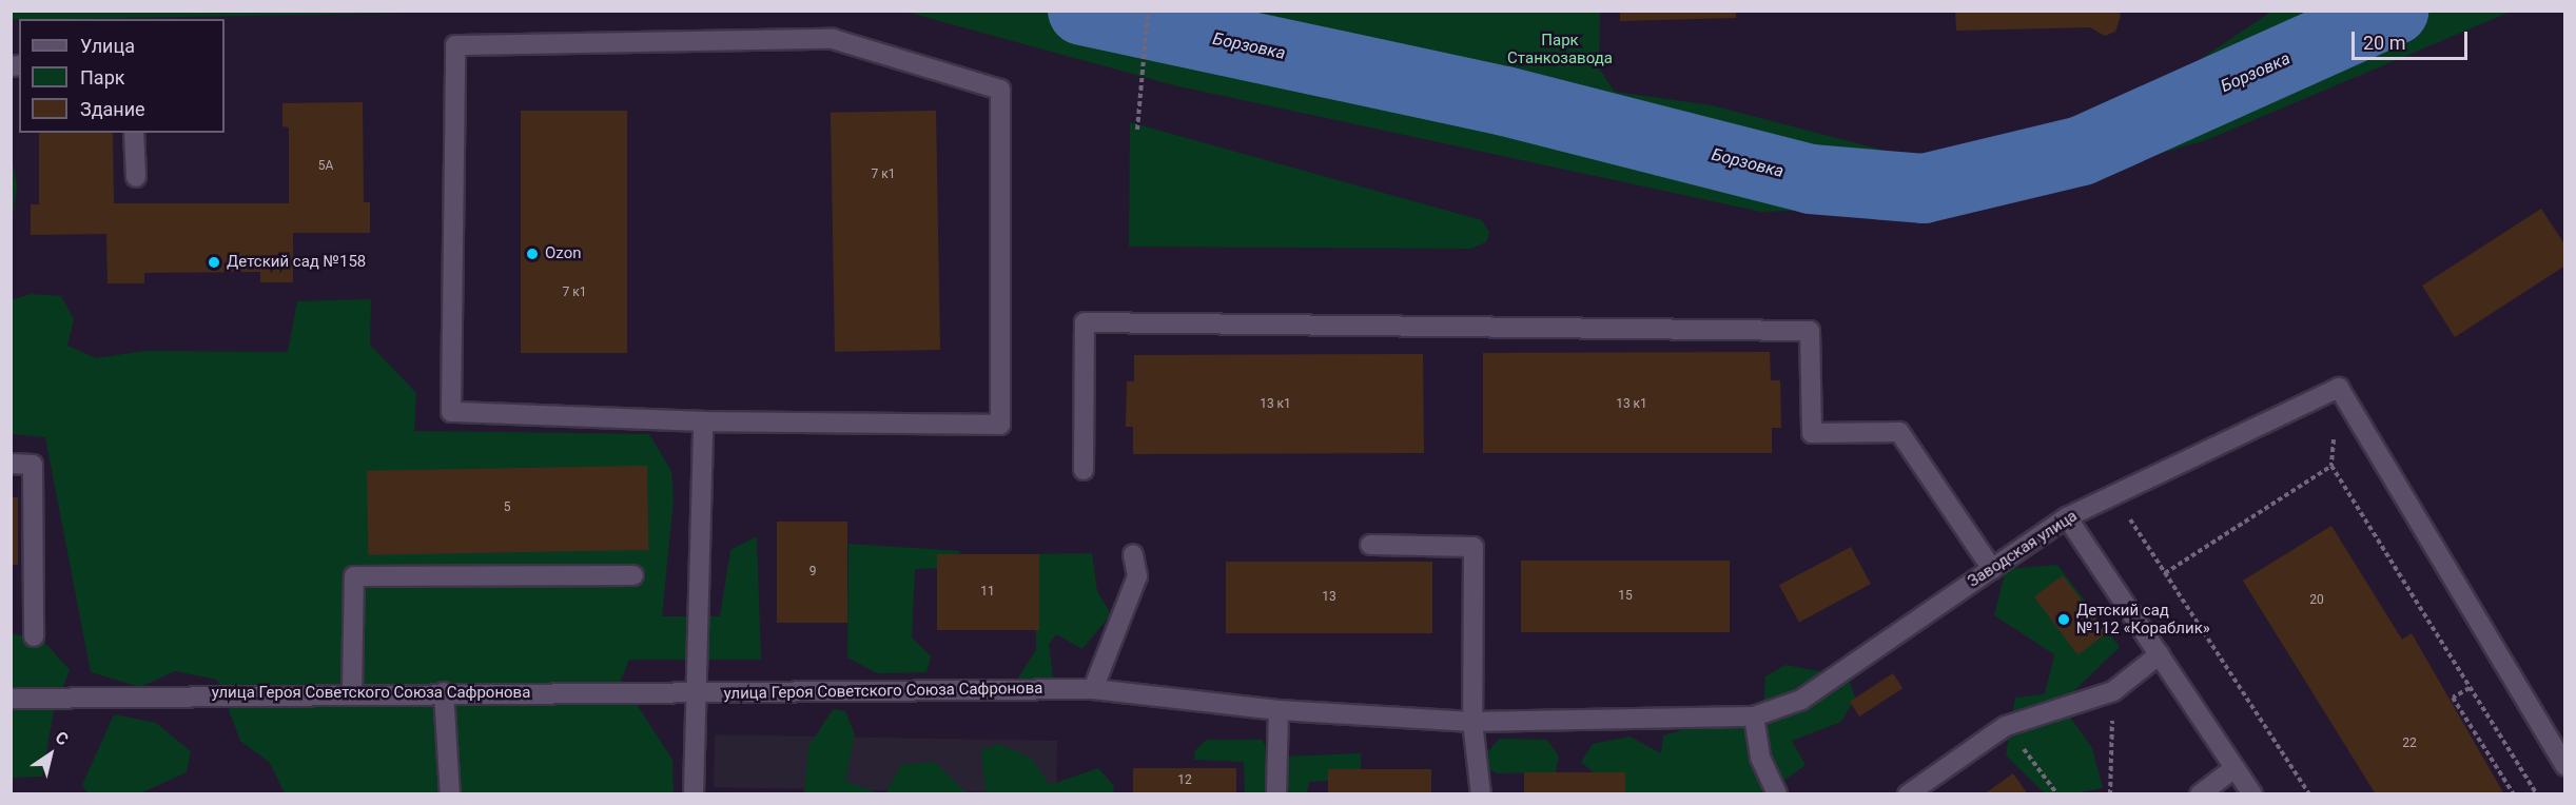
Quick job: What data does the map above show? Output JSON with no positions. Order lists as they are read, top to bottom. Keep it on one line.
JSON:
{"streets":{"street":["Заводская улица","улица Героя Советского Союза Сафронова"]},"crossings":[["Заводская улица","улица Героя Советского Союза Сафронова"]],"water":["Борзовка"],"parks":["Парк Станкозавода"],"places":["Ozon","Детский сад №158","Детский сад №112 «Кораблик»"],"house_numbers":["5А","7 к1","7 к1","13 к1","13 к1","5","9","11","15","13","20","22","12"],"legend":["Улица","Парк","Здание"],"scale_bar":"20 m","north":"top right"}
